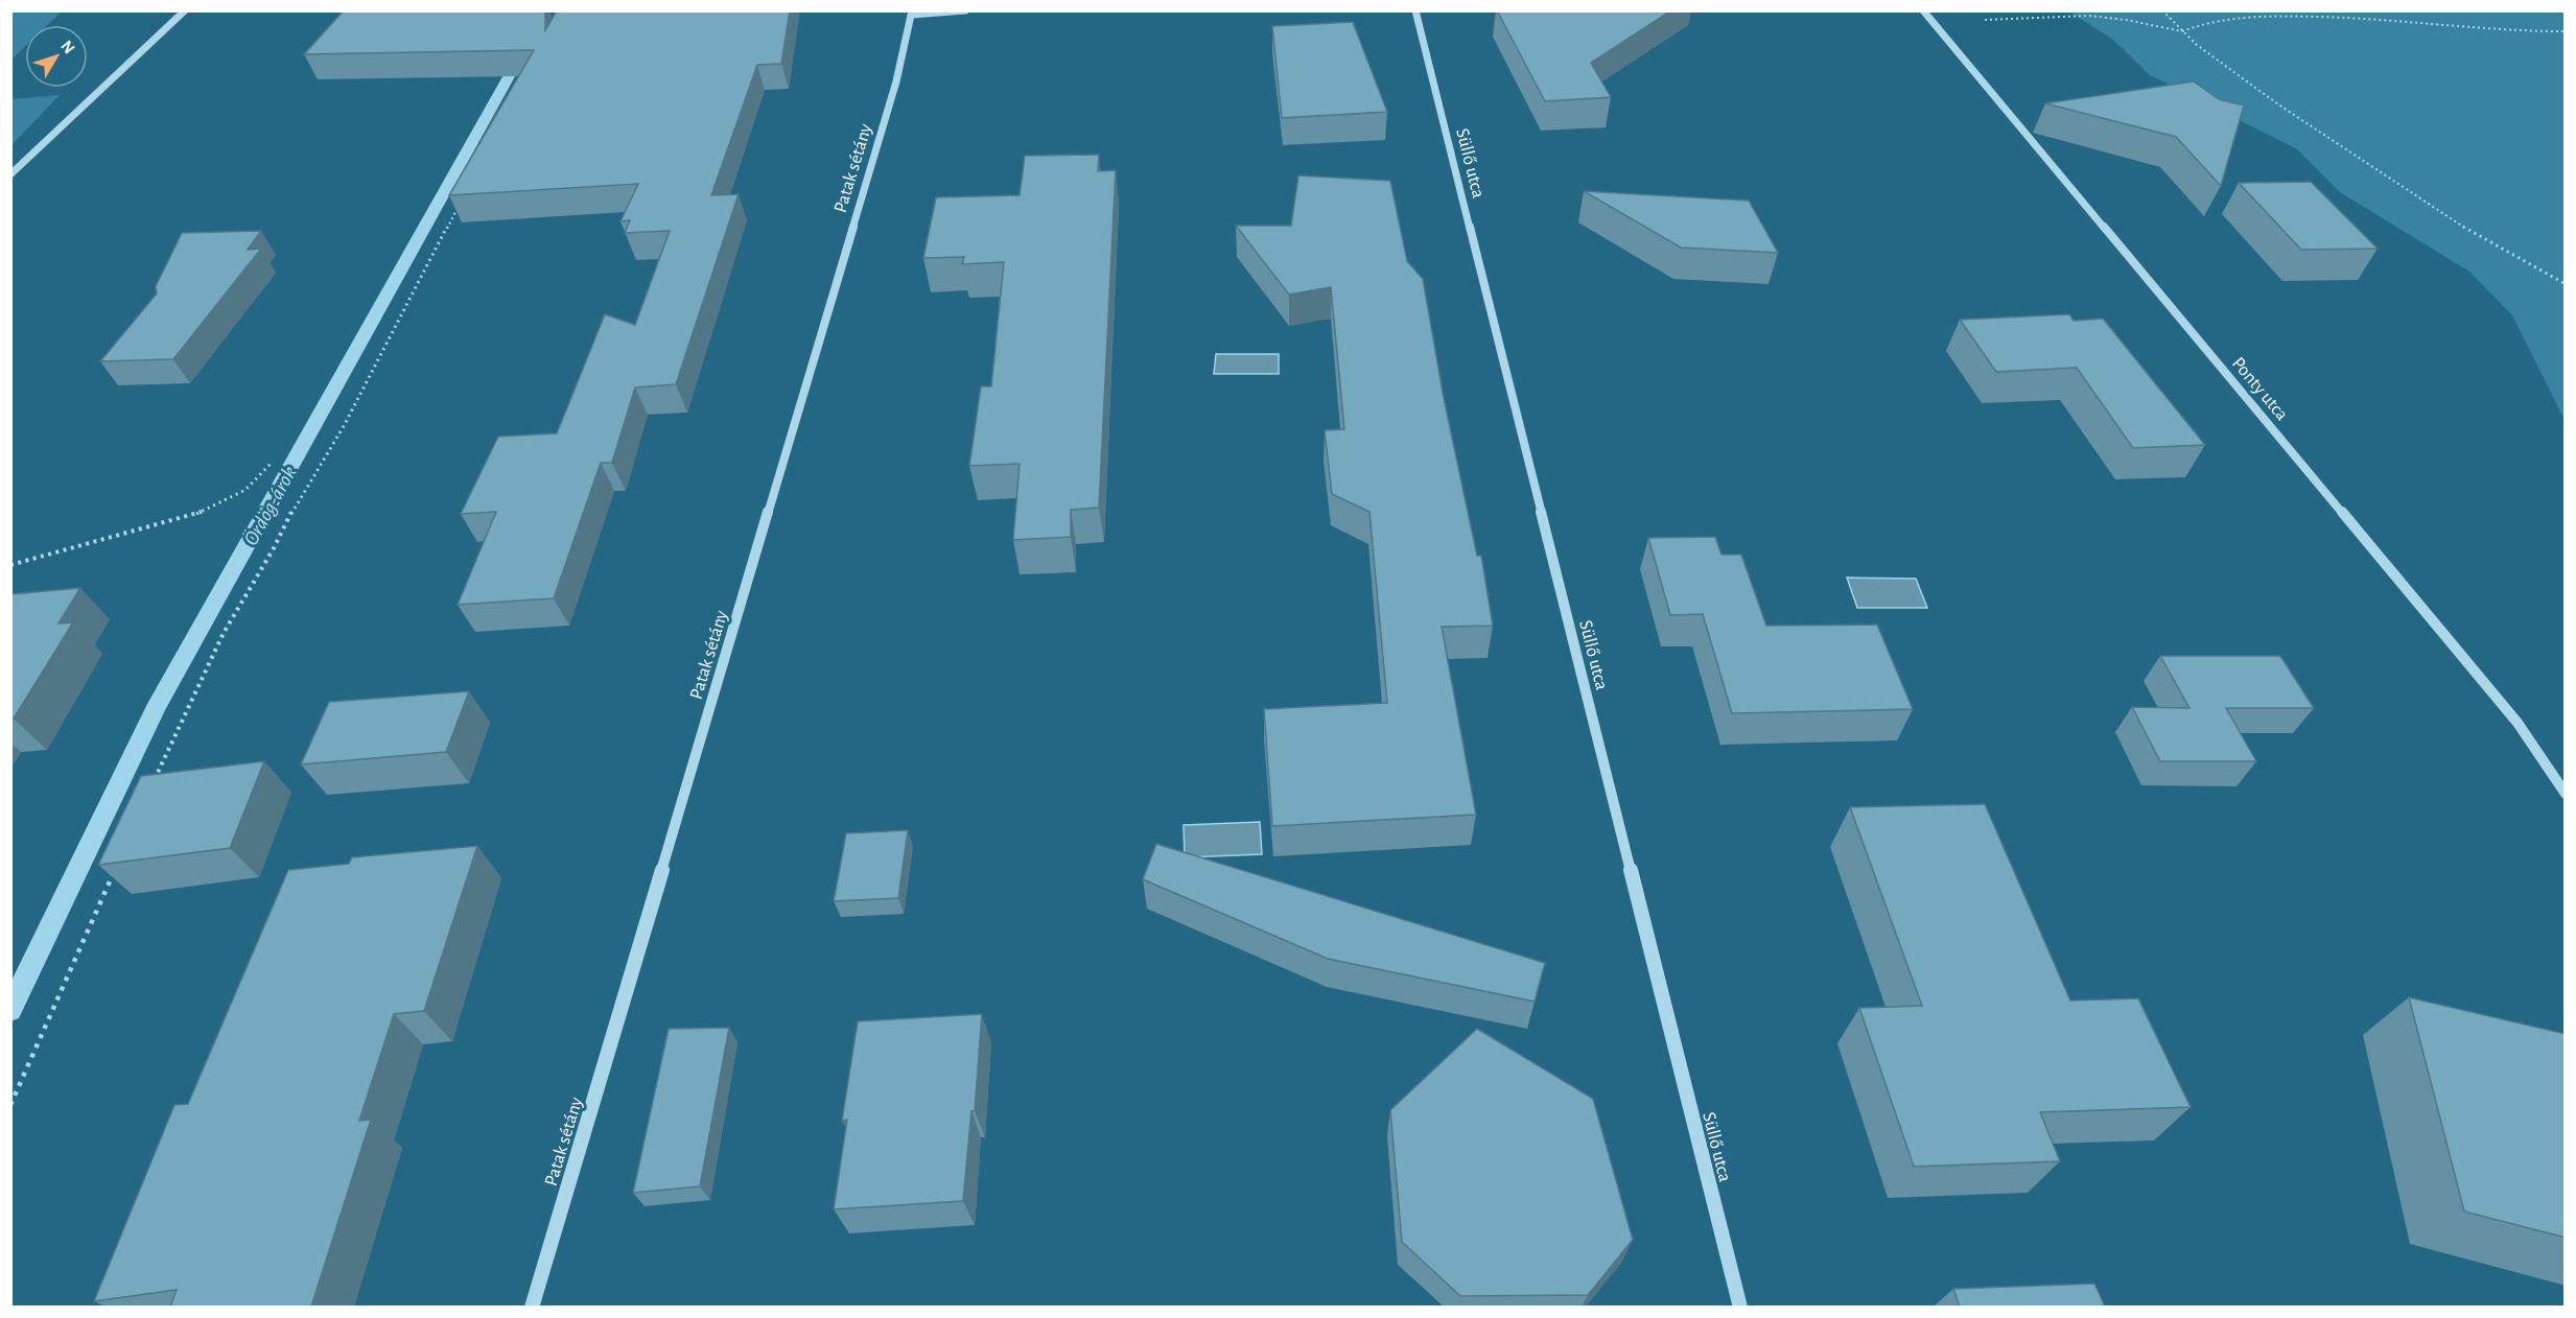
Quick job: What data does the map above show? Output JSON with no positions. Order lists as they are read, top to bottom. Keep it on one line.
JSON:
{"streets":{"street":["Süllő utca","Patak sétány","Ponty utca"]},"water":["Ördög-árok"],"north":"top right"}
